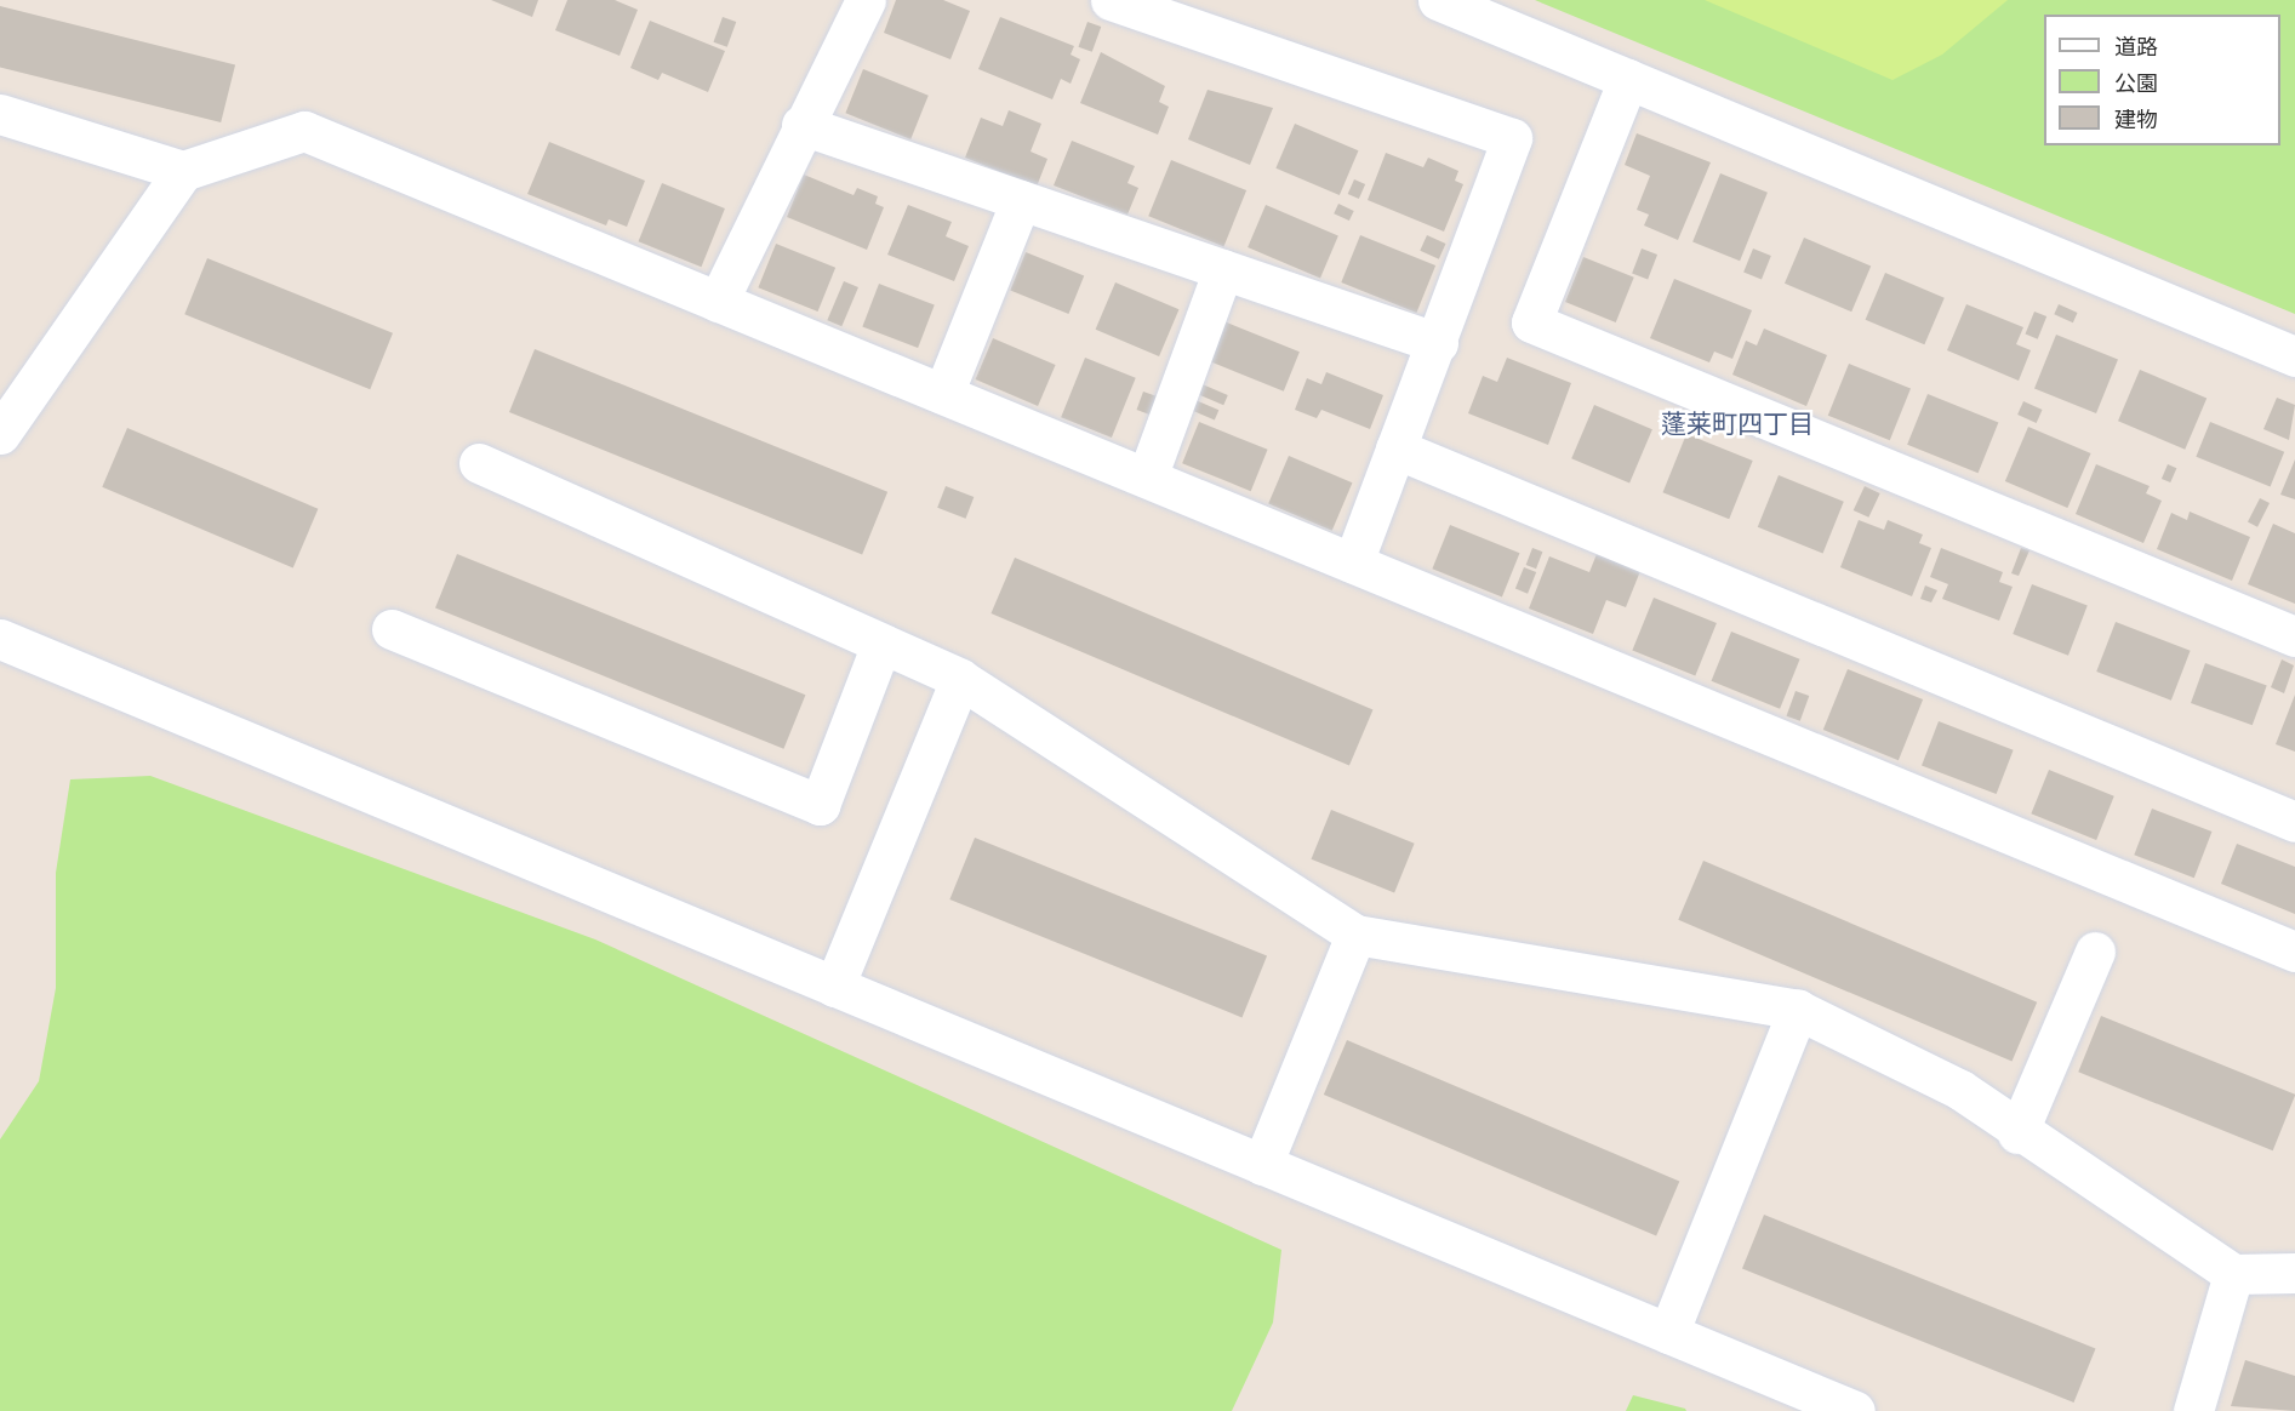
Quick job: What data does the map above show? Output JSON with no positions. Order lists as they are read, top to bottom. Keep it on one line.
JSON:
{"districts":["蓬莱町四丁目"],"legend":["道路","公園","建物"]}
